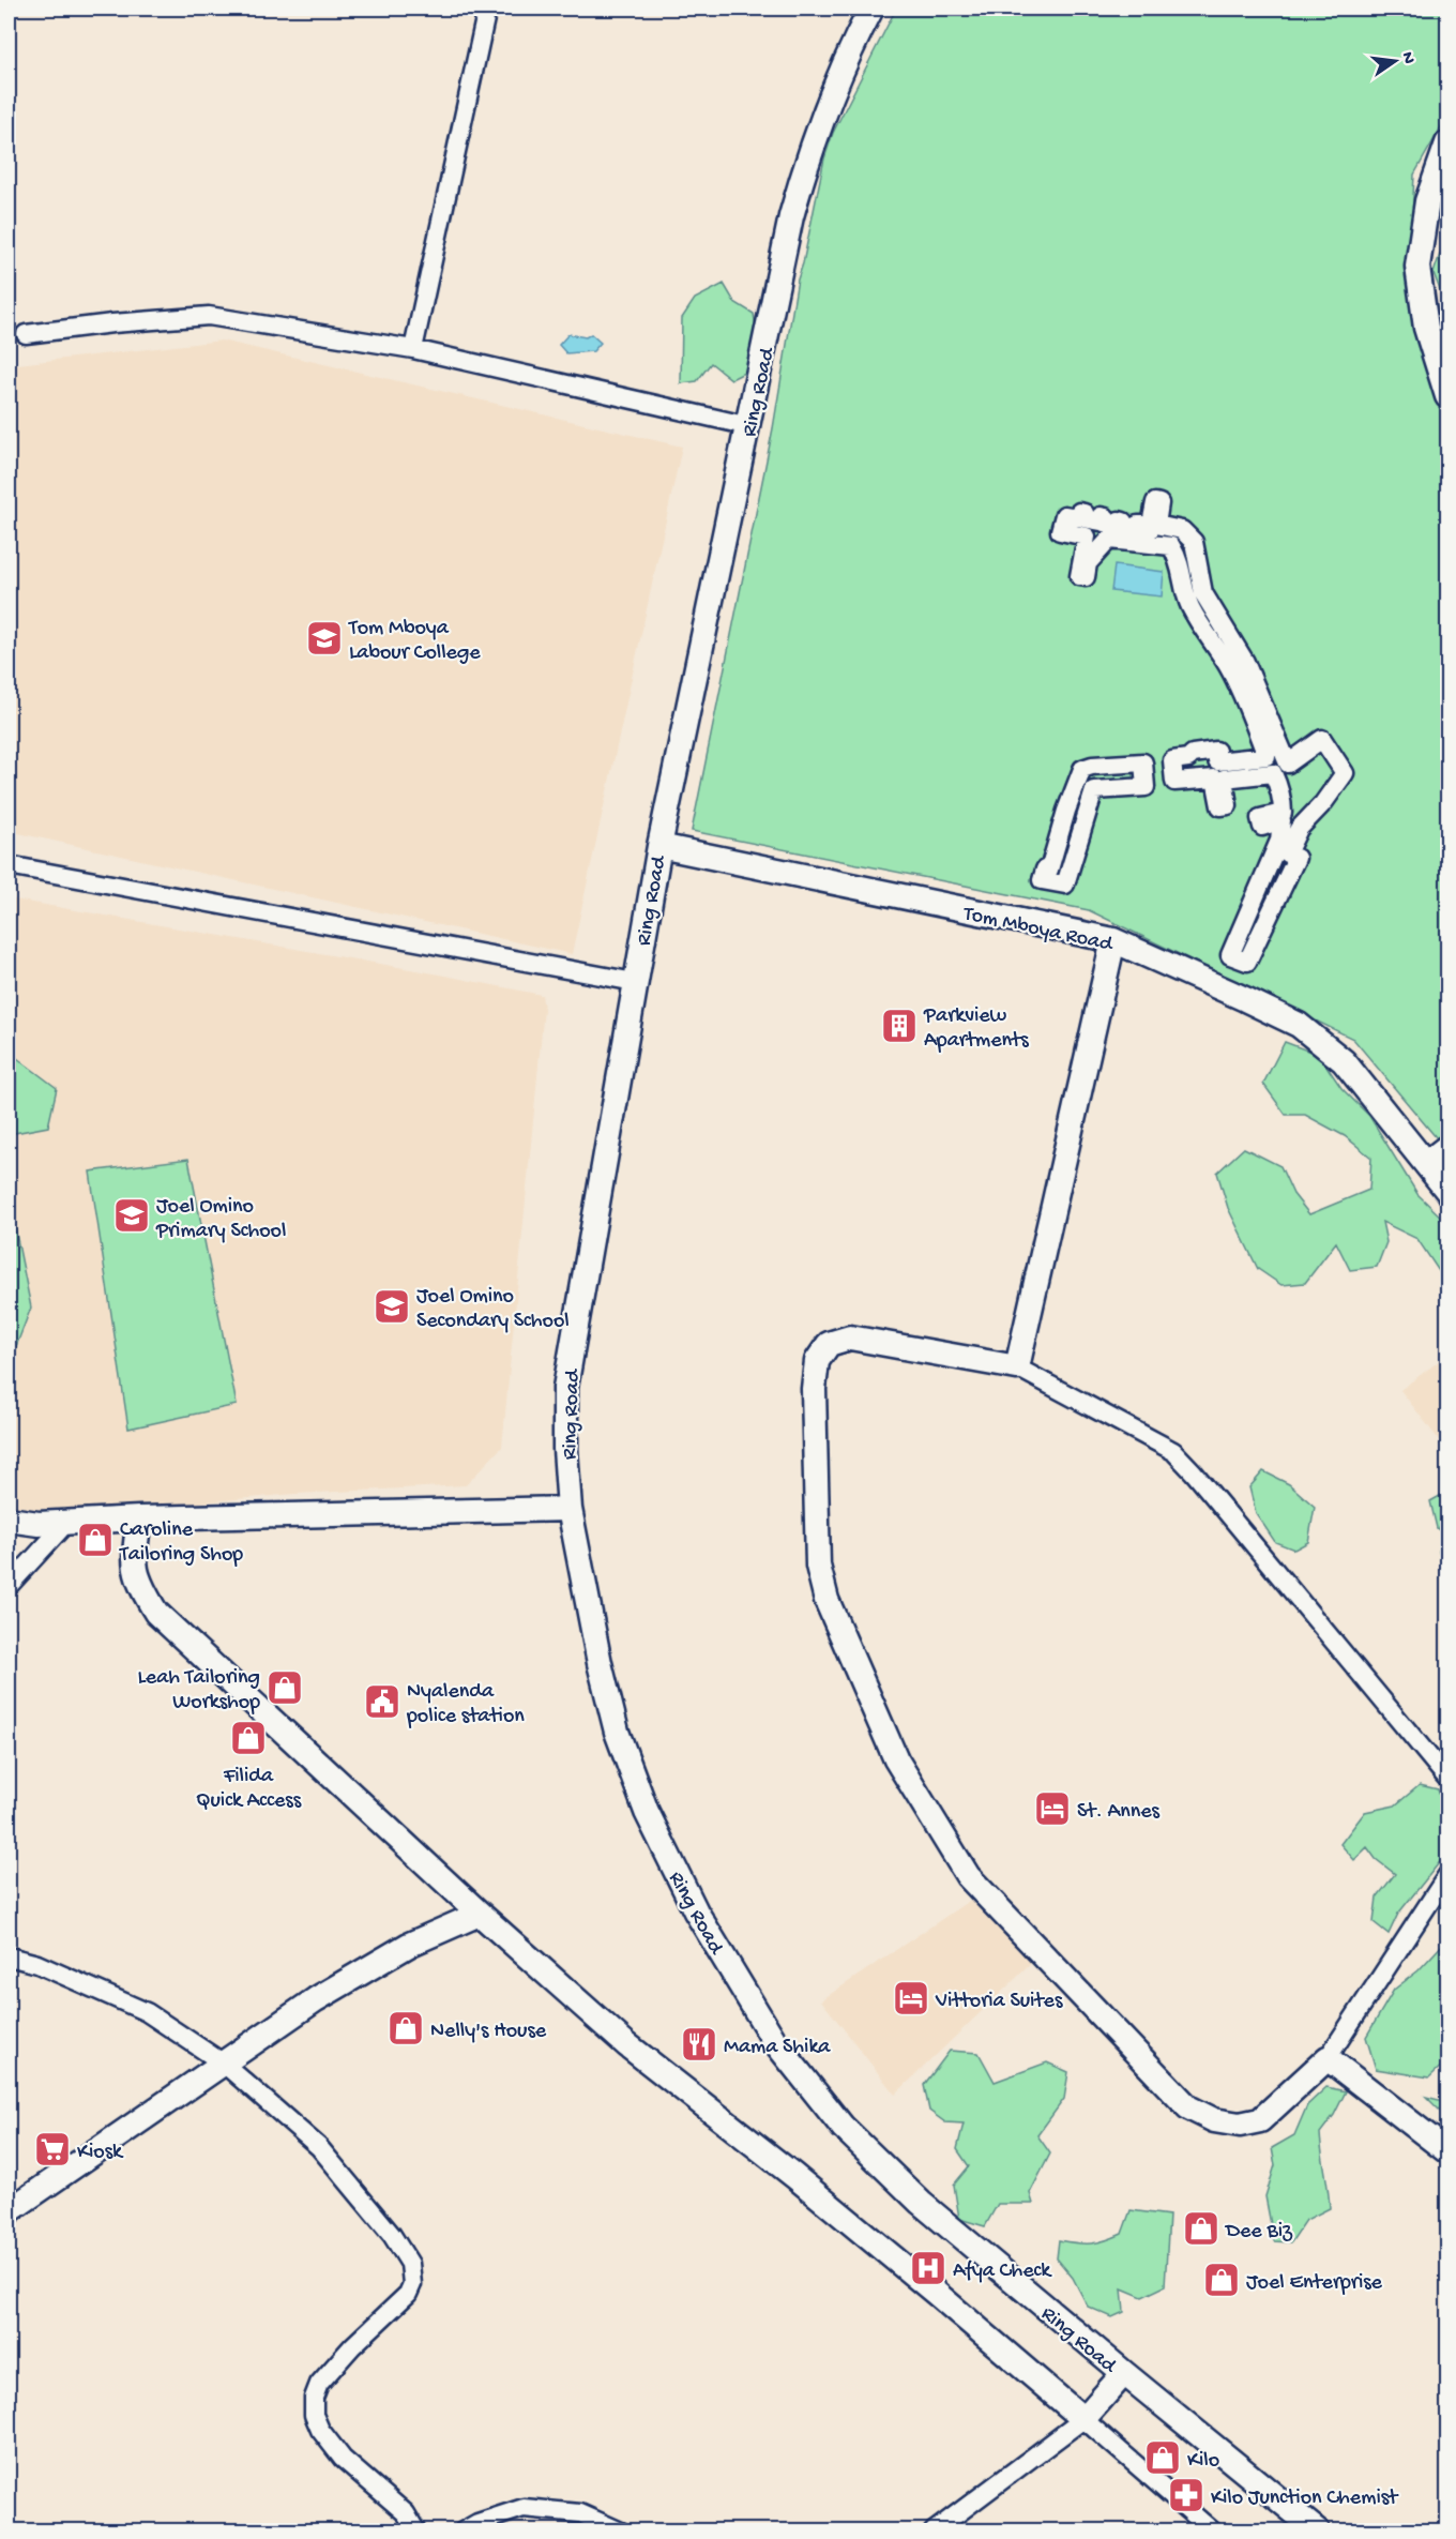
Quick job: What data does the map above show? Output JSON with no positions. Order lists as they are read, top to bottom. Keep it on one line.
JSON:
{"streets":{"street":["Ring Road","Tom Mboya Road"]},"crossings":[["Ring Road","Tom Mboya Road"]],"places":{"school or university":["Tom Mboya Labour College","Joel Omino Primary School","Joel Omino Secondary School"],"building":["Parkview Apartments"],"shop":["Caroline Tailoring Shop","Leah Tailoring Workshop","Filida Quick Access","Nelly's House","Dee Biz","Joel Enterprise","Kilo"],"public building":["Nyalenda police station"],"hotel":["St. Annes","Vittoria Suites"],"restaurant":["Mama Shika"],"supermarket":["Kiosk"],"hospital":["Afya Check"],"pharmacy":["Kilo Junction Chemist"]},"north":"right"}
